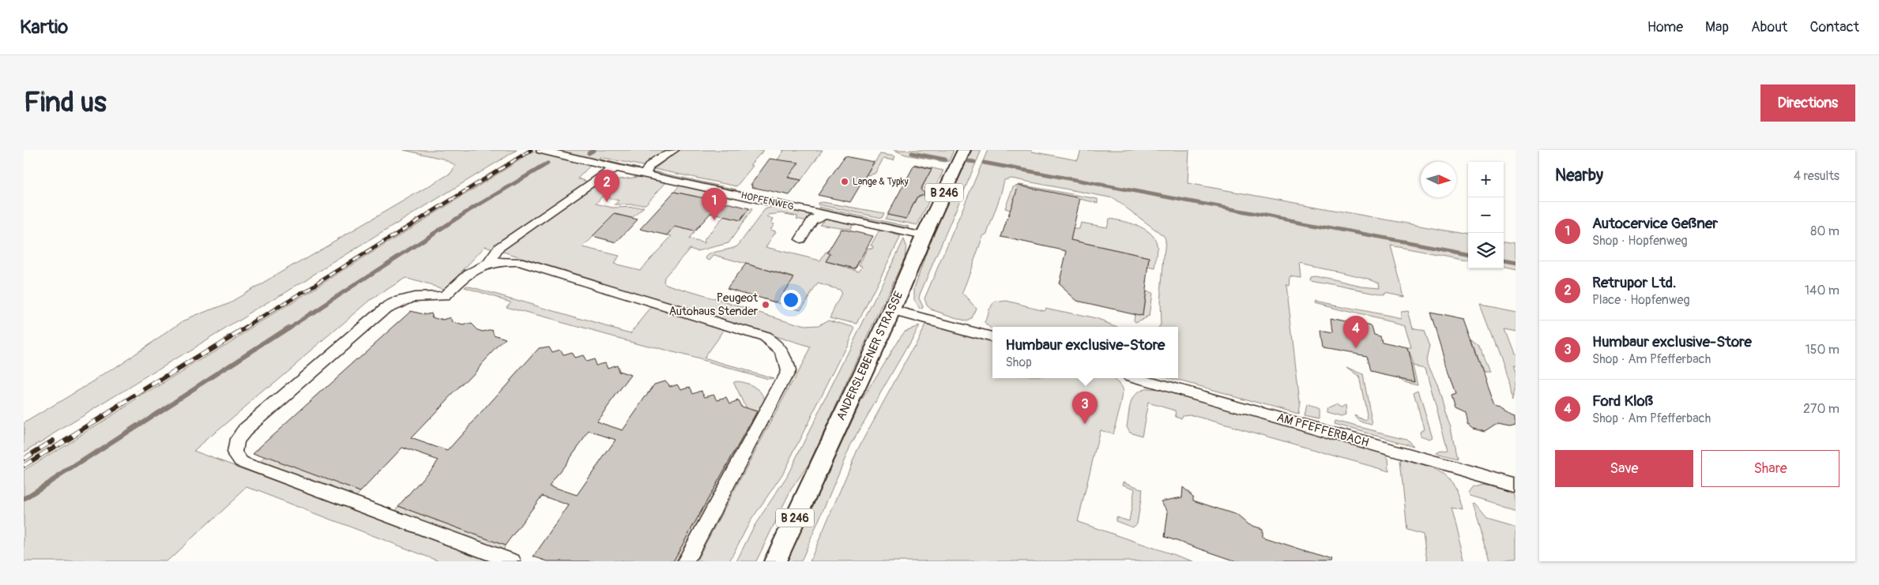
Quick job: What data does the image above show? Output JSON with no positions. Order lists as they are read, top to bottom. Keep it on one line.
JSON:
{"streets":{"main road":["B 246","ANDERSLEBENER STRASSE"],"street":["HOPFENWEG","AM PFEFFERBACH"]},"crossings":[["HOPFENWEG","ANDERSLEBENER STRASSE"]],"places":["Lange & Typky","Peugeot Autohaus Stender"],"north":"right","page":{"header":"Kartio","nav":["Home","Map","About","Contact"],"buttons":["Directions",["Save","Share"]],"title":"Find us","heading":["Nearby","4 results"],"map_buttons":["+","−"],"pins":["2","1","4","3"],"list":[{"mark":"1","name":"Autocervice Geßner","note":"Shop · Hopfenweg","value":"80 m"},{"mark":"2","name":"Retrupor Ltd.","note":"Place · Hopfenweg","value":"140 m"},{"mark":"3","name":"Humbaur exclusive-Store","note":"Shop · Am Pfefferbach","value":"150 m"},{"mark":"4","name":"Ford Kloß","note":"Shop · Am Pfefferbach","value":"270 m"}],"popup":["Humbaur exclusive-Store","Shop"]}}
